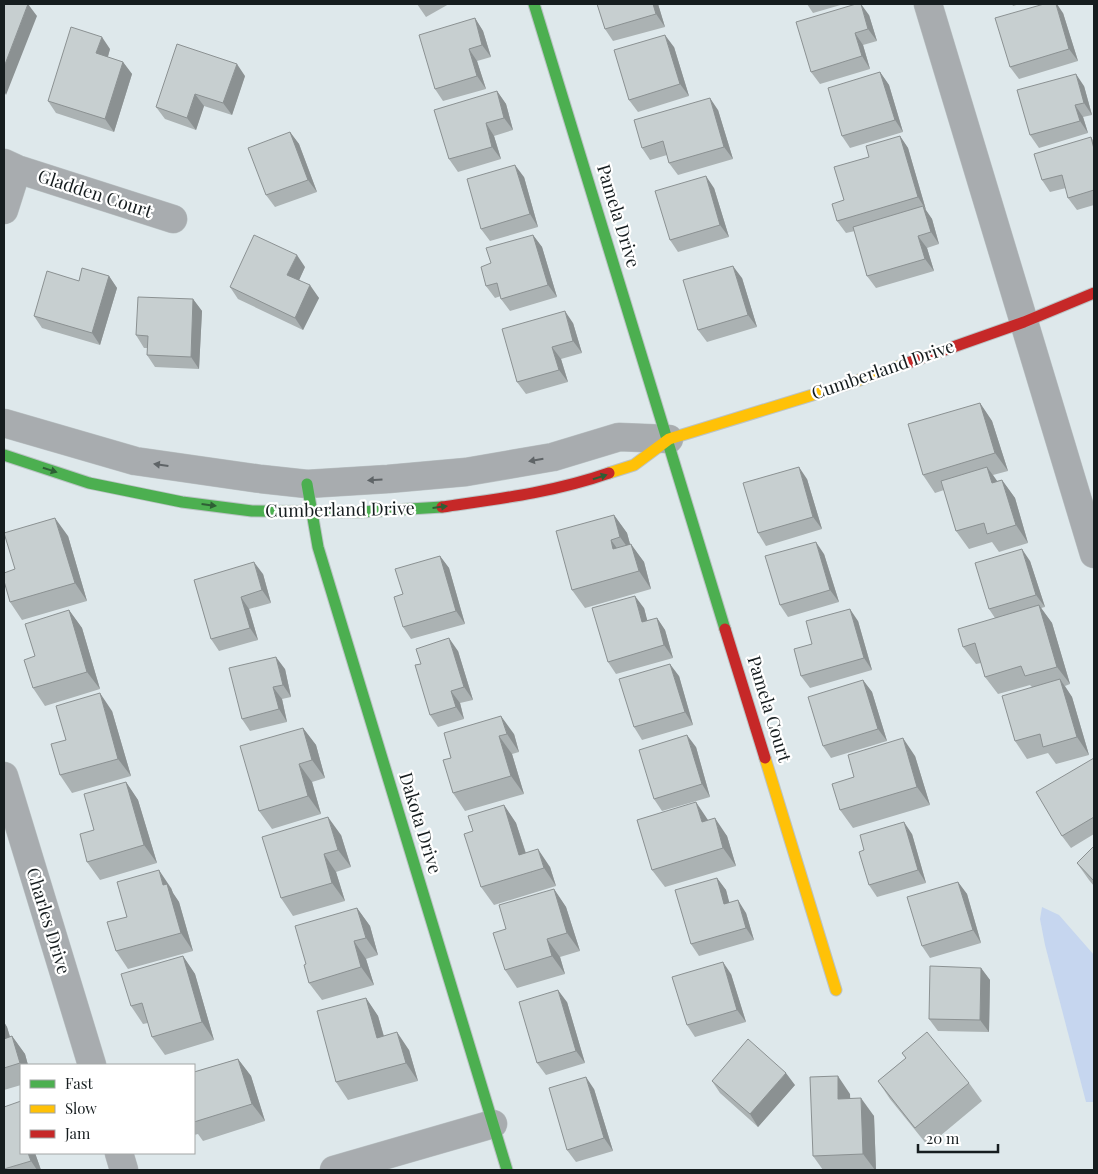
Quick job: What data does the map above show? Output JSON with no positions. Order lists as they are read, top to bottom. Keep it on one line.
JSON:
{"streets":{"street":["Gladden Court","Pamela Drive","Cumberland Drive","Pamela Court","Dakota Drive","Charles Drive"]},"crossings":[["Pamela Drive","Cumberland Drive"],["Pamela Drive","Pamela Court"],["Cumberland Drive","Pamela Court"],["Cumberland Drive","Dakota Drive"]],"legend":["Fast","Slow","Jam"],"scale_bar":"20 m"}
